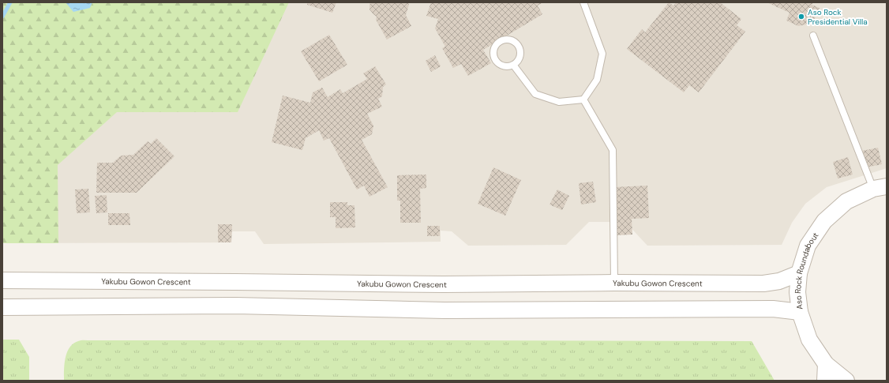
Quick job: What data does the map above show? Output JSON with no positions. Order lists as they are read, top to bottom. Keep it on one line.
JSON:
{"streets":{"street":["Aso Rock Roundabout","Yakubu Gowon Crescent"]},"crossings":[["Aso Rock Roundabout","Yakubu Gowon Crescent"]],"places":["Aso Rock Presidential Villa"]}
